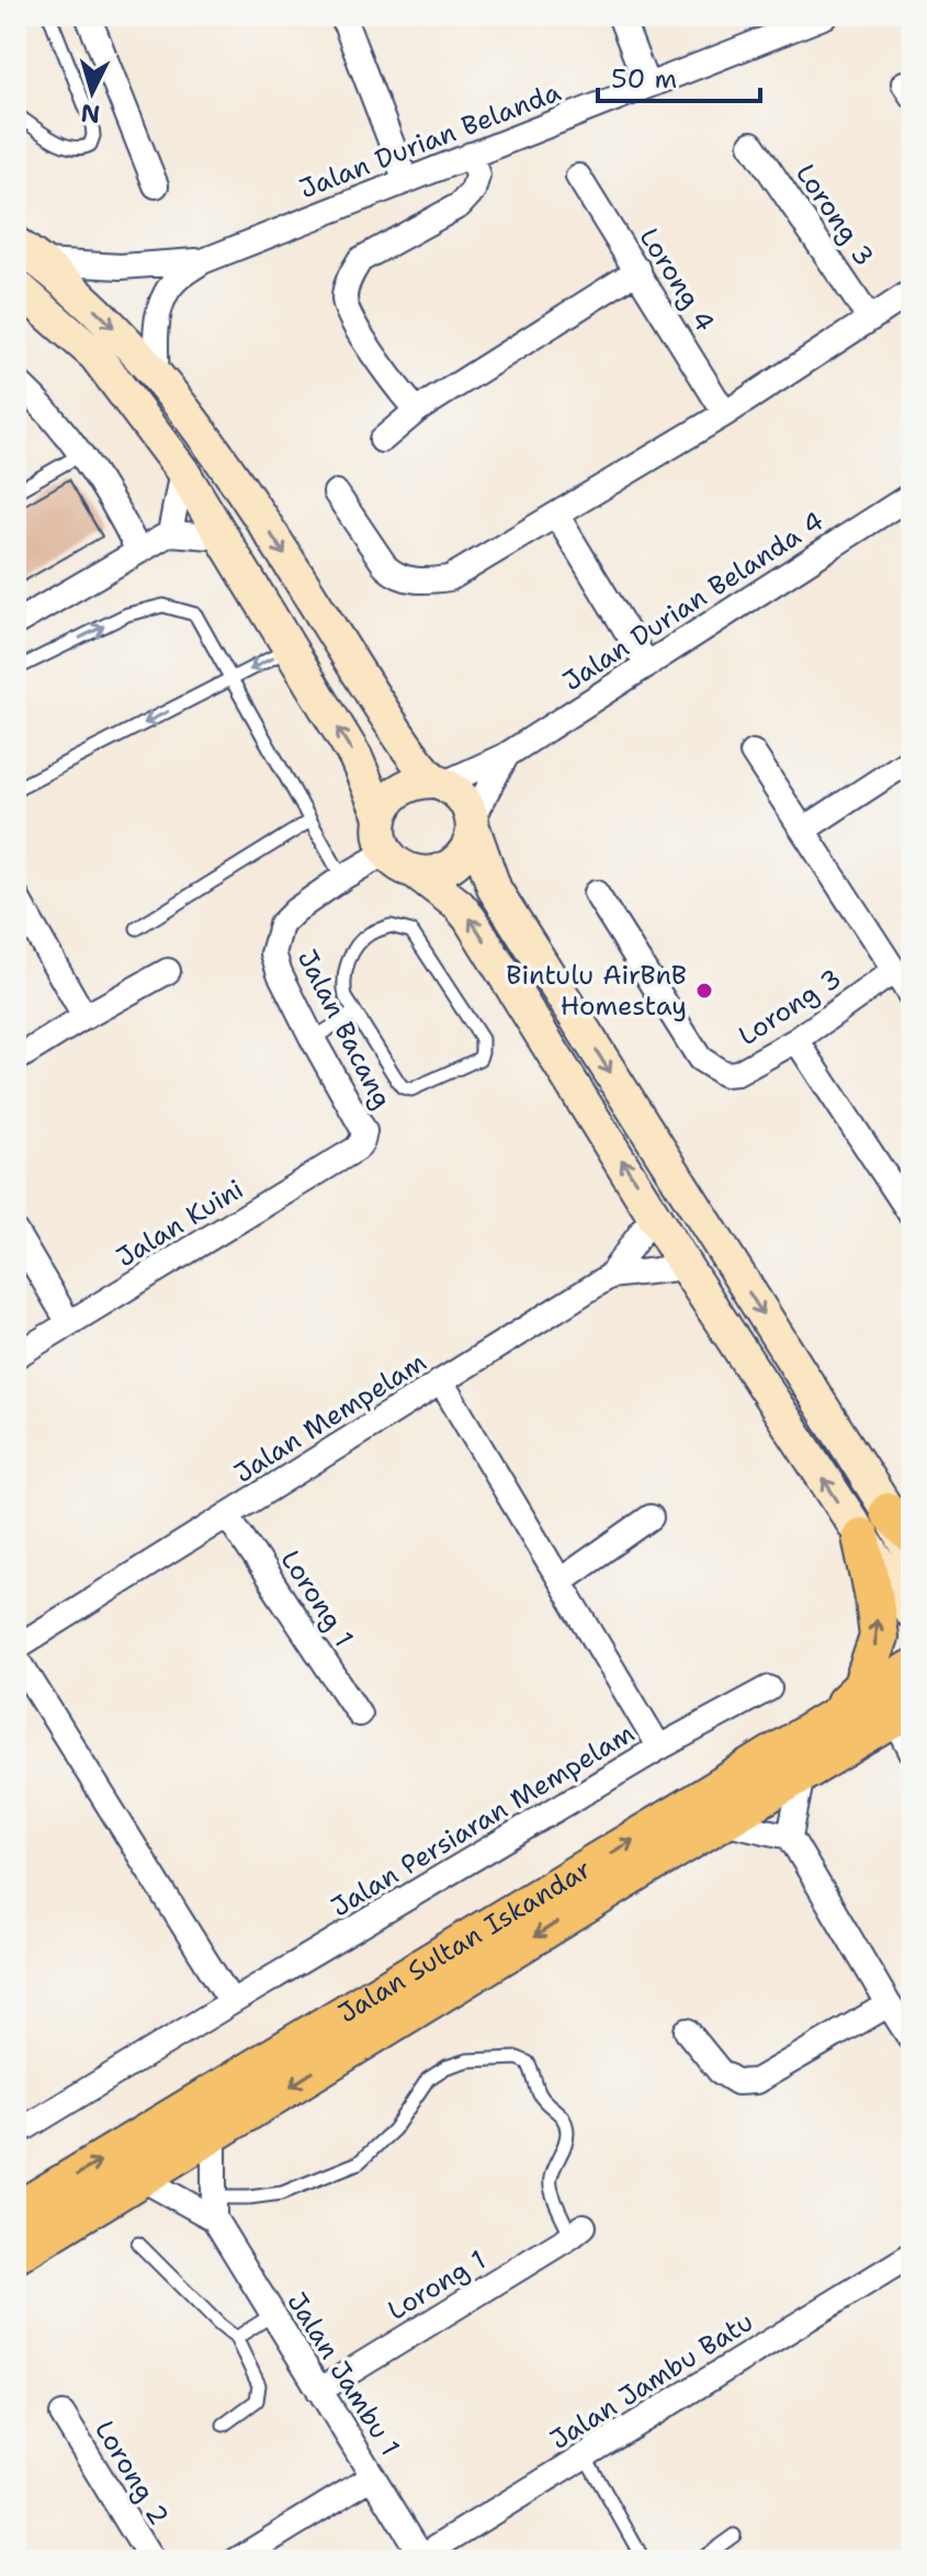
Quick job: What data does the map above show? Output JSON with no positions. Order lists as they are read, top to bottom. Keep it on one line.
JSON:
{"streets":{"main road":["Jalan Sultan Iskandar"],"street":["Jalan Durian Belanda","Lorong 3","Lorong 4","Jalan Durian Belanda 4","Jalan Bacang","Jalan Kuini","Jalan Mempelam","Lorong 1","Jalan Persiaran Mempelam","Jalan Jambu 1","Jalan Jambu Batu","Lorong 2"]},"crossings":[["Jalan Durian Belanda 4","Jalan Bacang"],["Jalan Bacang","Jalan Kuini"],["Jalan Mempelam","Lorong 1"],["Jalan Mempelam","Jalan Persiaran Mempelam"],["Lorong 1","Jalan Jambu 1"],["Jalan Jambu 1","Jalan Jambu Batu"]],"places":["Bintulu AirBnB Homestay"],"scale_bar":"50 m","north":"bottom"}
